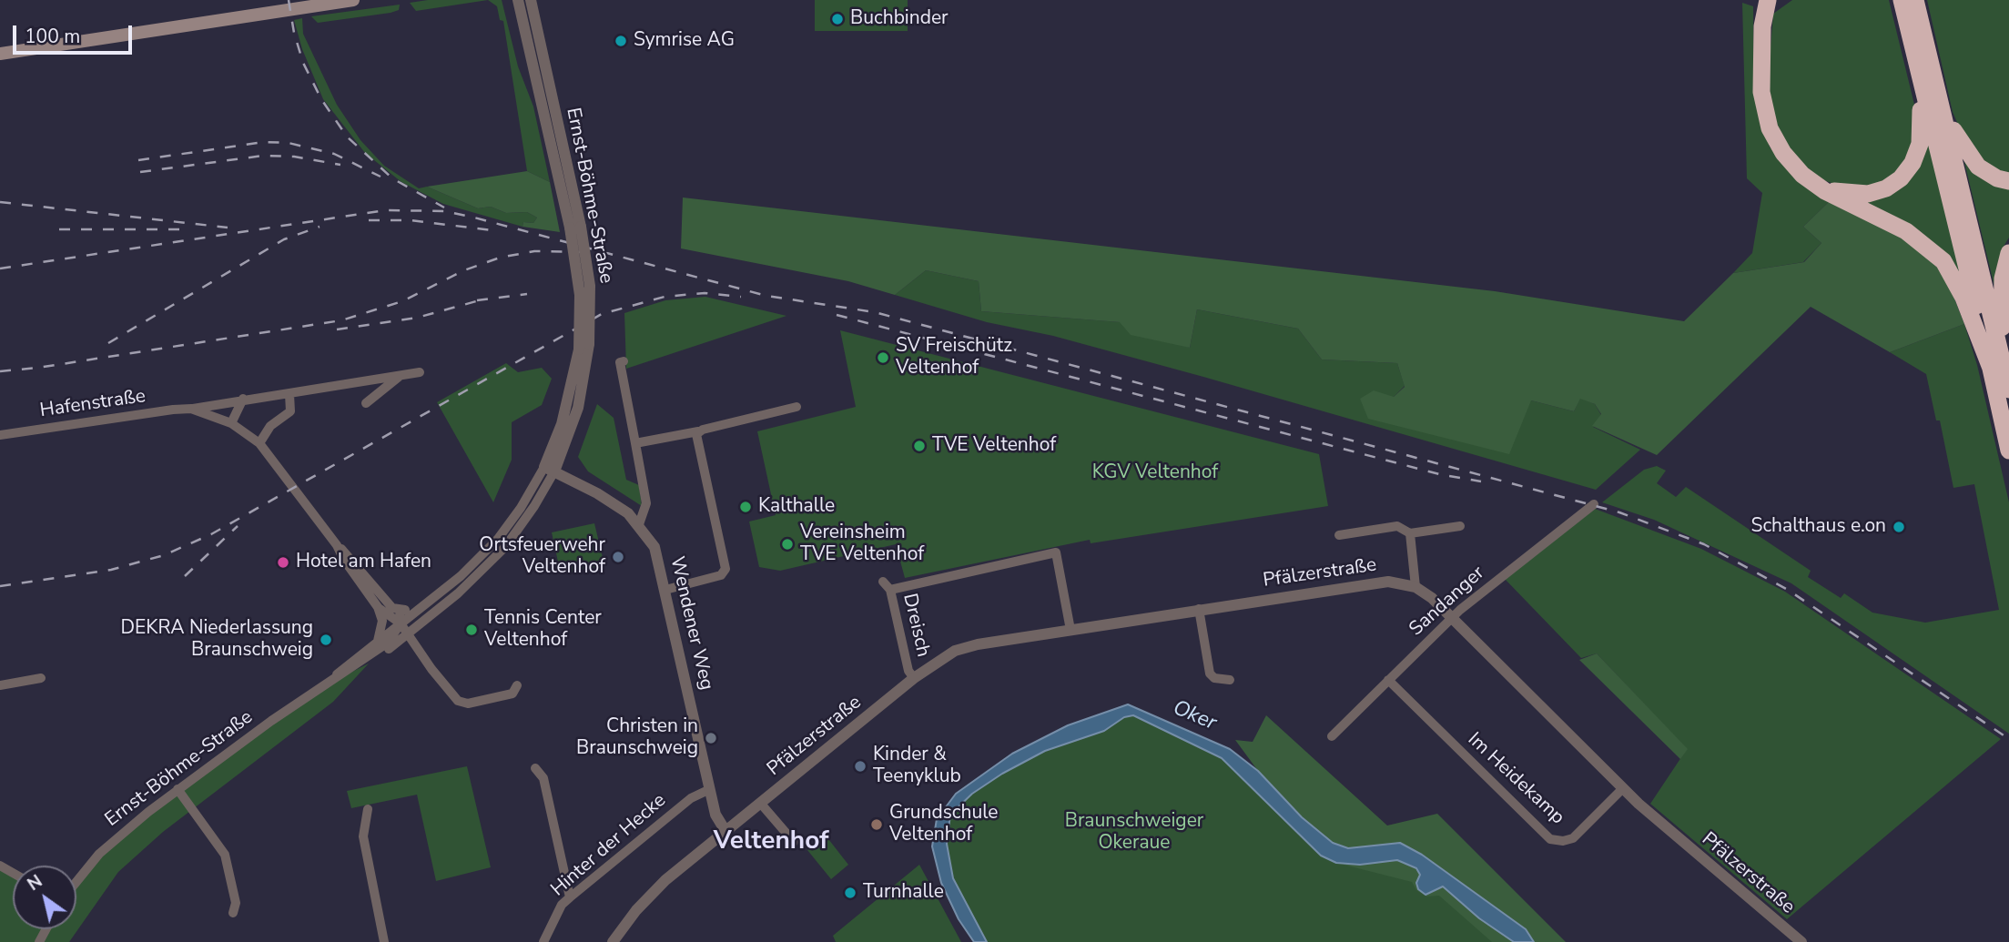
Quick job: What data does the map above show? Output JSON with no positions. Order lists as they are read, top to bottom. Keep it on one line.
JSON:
{"streets":{"street":["Ernst-Böhme-Straße","Hafenstraße","Pfälzerstraße","Sandanger","Wendener Weg","Dreisch","Im Heidekamp","Hinter der Hecke"]},"crossings":[["Ernst-Böhme-Straße","Hafenstraße"],["Ernst-Böhme-Straße","Wendener Weg"],["Pfälzerstraße","Sandanger"],["Pfälzerstraße","Wendener Weg"],["Pfälzerstraße","Dreisch"],["Pfälzerstraße","Im Heidekamp"],["Sandanger","Im Heidekamp"],["Wendener Weg","Hinter der Hecke"]],"districts":["Veltenhof"],"water":["Oker"],"parks":["KGV Veltenhof","Braunschweiger Okeraue"],"places":["Buchbinder","Symrise AG","SV Freischütz Veltenhof","TVE Veltenhof","Kalthalle","Schalthaus e.on","Vereinsheim TVE Veltenhof","Ortsfeuerwehr Veltenhof","Hotel am Hafen","Tennis Center Veltenhof","DEKRA Niederlassung Braunschweig","Christen in Braunschweig","Kinder & Teenyklub","Grundschule Veltenhof","Turnhalle"],"scale_bar":"100 m","north":"top left"}
